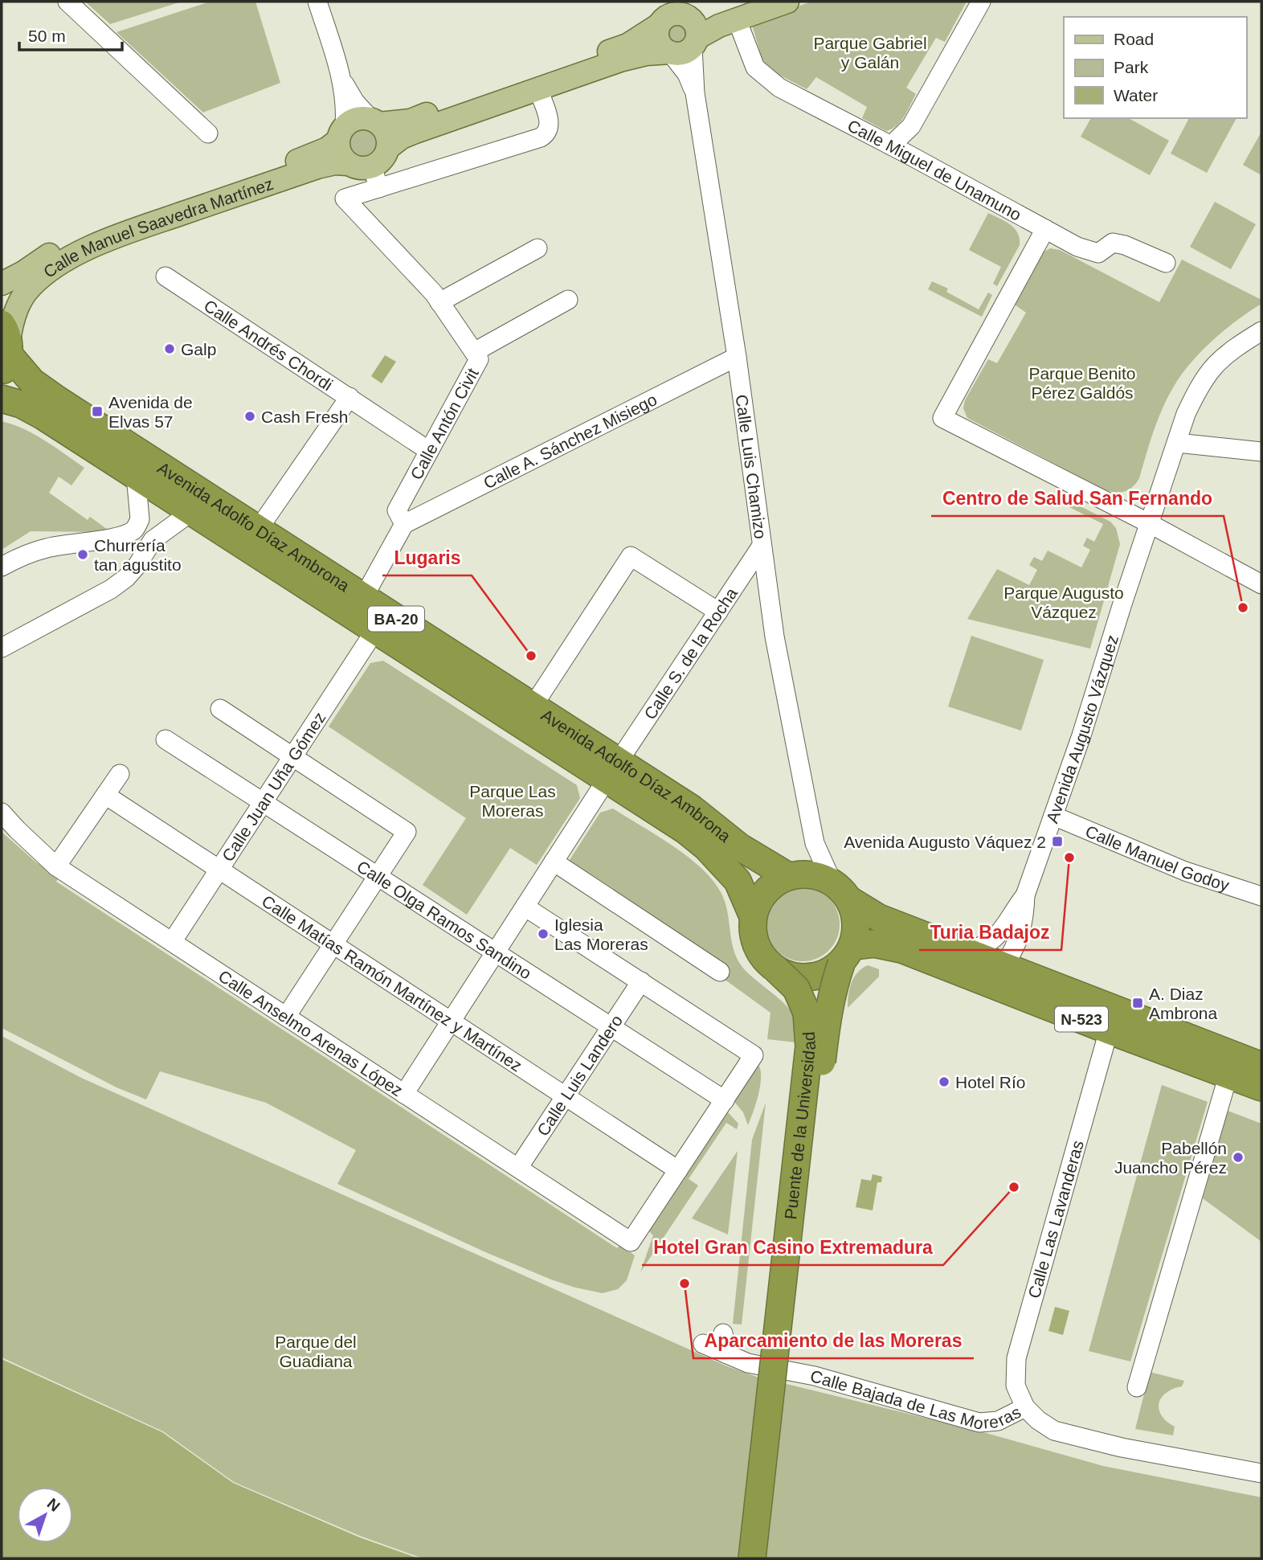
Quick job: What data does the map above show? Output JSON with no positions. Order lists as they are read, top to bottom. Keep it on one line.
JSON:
{"streets":{"highway":["Avenida Adolfo Díaz Ambrona","BA-20","N-523","Puente de la Universidad"],"main road":["Calle Manuel Saavedra Martínez"],"street":["Calle Miguel de Unamuno","Calle Andrés Chordi","Calle Antón Civit","Calle A. Sánchez Misiego","Calle Luis Chamizo","Calle S. de la Rocha","Avenida Augusto Vázquez","Calle Juan Uña Gómez","Calle Manuel Godoy","Calle Olga Ramos Sandino","Calle Matías Ramón Martínez y Martínez","Calle Anselmo Arenas López","Calle Luis Landero","Calle Las Lavanderas","Calle Bajada de Las Moreras"]},"crossings":[["Calle Manuel Saavedra Martínez","Calle Antón Civit"],["Calle Manuel Saavedra Martínez","Avenida Adolfo Díaz Ambrona"],["Calle Andrés Chordi","Calle Antón Civit"],["Calle Antón Civit","Calle A. Sánchez Misiego"],["Calle A. Sánchez Misiego","Calle Luis Chamizo"],["Calle Luis Chamizo","Avenida Adolfo Díaz Ambrona"],["Calle Luis Chamizo","BA-20"],["Calle Luis Chamizo","Calle S. de la Rocha"],["Calle Luis Chamizo","N-523"],["Calle Luis Chamizo","Puente de la Universidad"],["Avenida Adolfo Díaz Ambrona","BA-20"],["Avenida Adolfo Díaz Ambrona","Calle S. de la Rocha"],["Avenida Adolfo Díaz Ambrona","Calle Juan Uña Gómez"],["Avenida Adolfo Díaz Ambrona","N-523"],["Avenida Adolfo Díaz Ambrona","Puente de la Universidad"],["BA-20","N-523"],["BA-20","Puente de la Universidad"],["Calle S. de la Rocha","Calle Olga Ramos Sandino"],["Calle S. de la Rocha","Calle Matías Ramón Martínez y Martínez"],["Calle S. de la Rocha","Calle Anselmo Arenas López"],["Avenida Augusto Vázquez","Calle Manuel Godoy"],["Avenida Augusto Vázquez","N-523"],["Calle Juan Uña Gómez","Calle Olga Ramos Sandino"],["Calle Juan Uña Gómez","Calle Matías Ramón Martínez y Martínez"],["Calle Juan Uña Gómez","Calle Anselmo Arenas López"],["Calle Olga Ramos Sandino","Calle Luis Landero"],["Calle Matías Ramón Martínez y Martínez","Calle Anselmo Arenas López"],["Calle Matías Ramón Martínez y Martínez","Calle Luis Landero"],["N-523","Puente de la Universidad"],["N-523","Calle Las Lavanderas"],["Calle Anselmo Arenas López","Calle Luis Landero"],["Calle Las Lavanderas","Calle Bajada de Las Moreras"]],"parks":["Parque Gabriel y Galán","Parque Benito Pérez Galdós","Parque Augusto Vázquez","Parque Las Moreras","Parque del Guadiana"],"places":{"other":["Galp","Cash Fresh","Churrería tan agustito","Centro de Salud San Fernando","Lugaris","Turia Badajoz","Iglesia Las Moreras","Hotel Río","Pabellón Juancho Pérez","Hotel Gran Casino Extremadura","Aparcamiento de las Moreras"],"transit":["Avenida de Elvas 57","Avenida Augusto Váquez 2","A. Diaz Ambrona"]},"legend":["Road","Park","Water"],"scale_bar":"50 m","north":"top right"}
